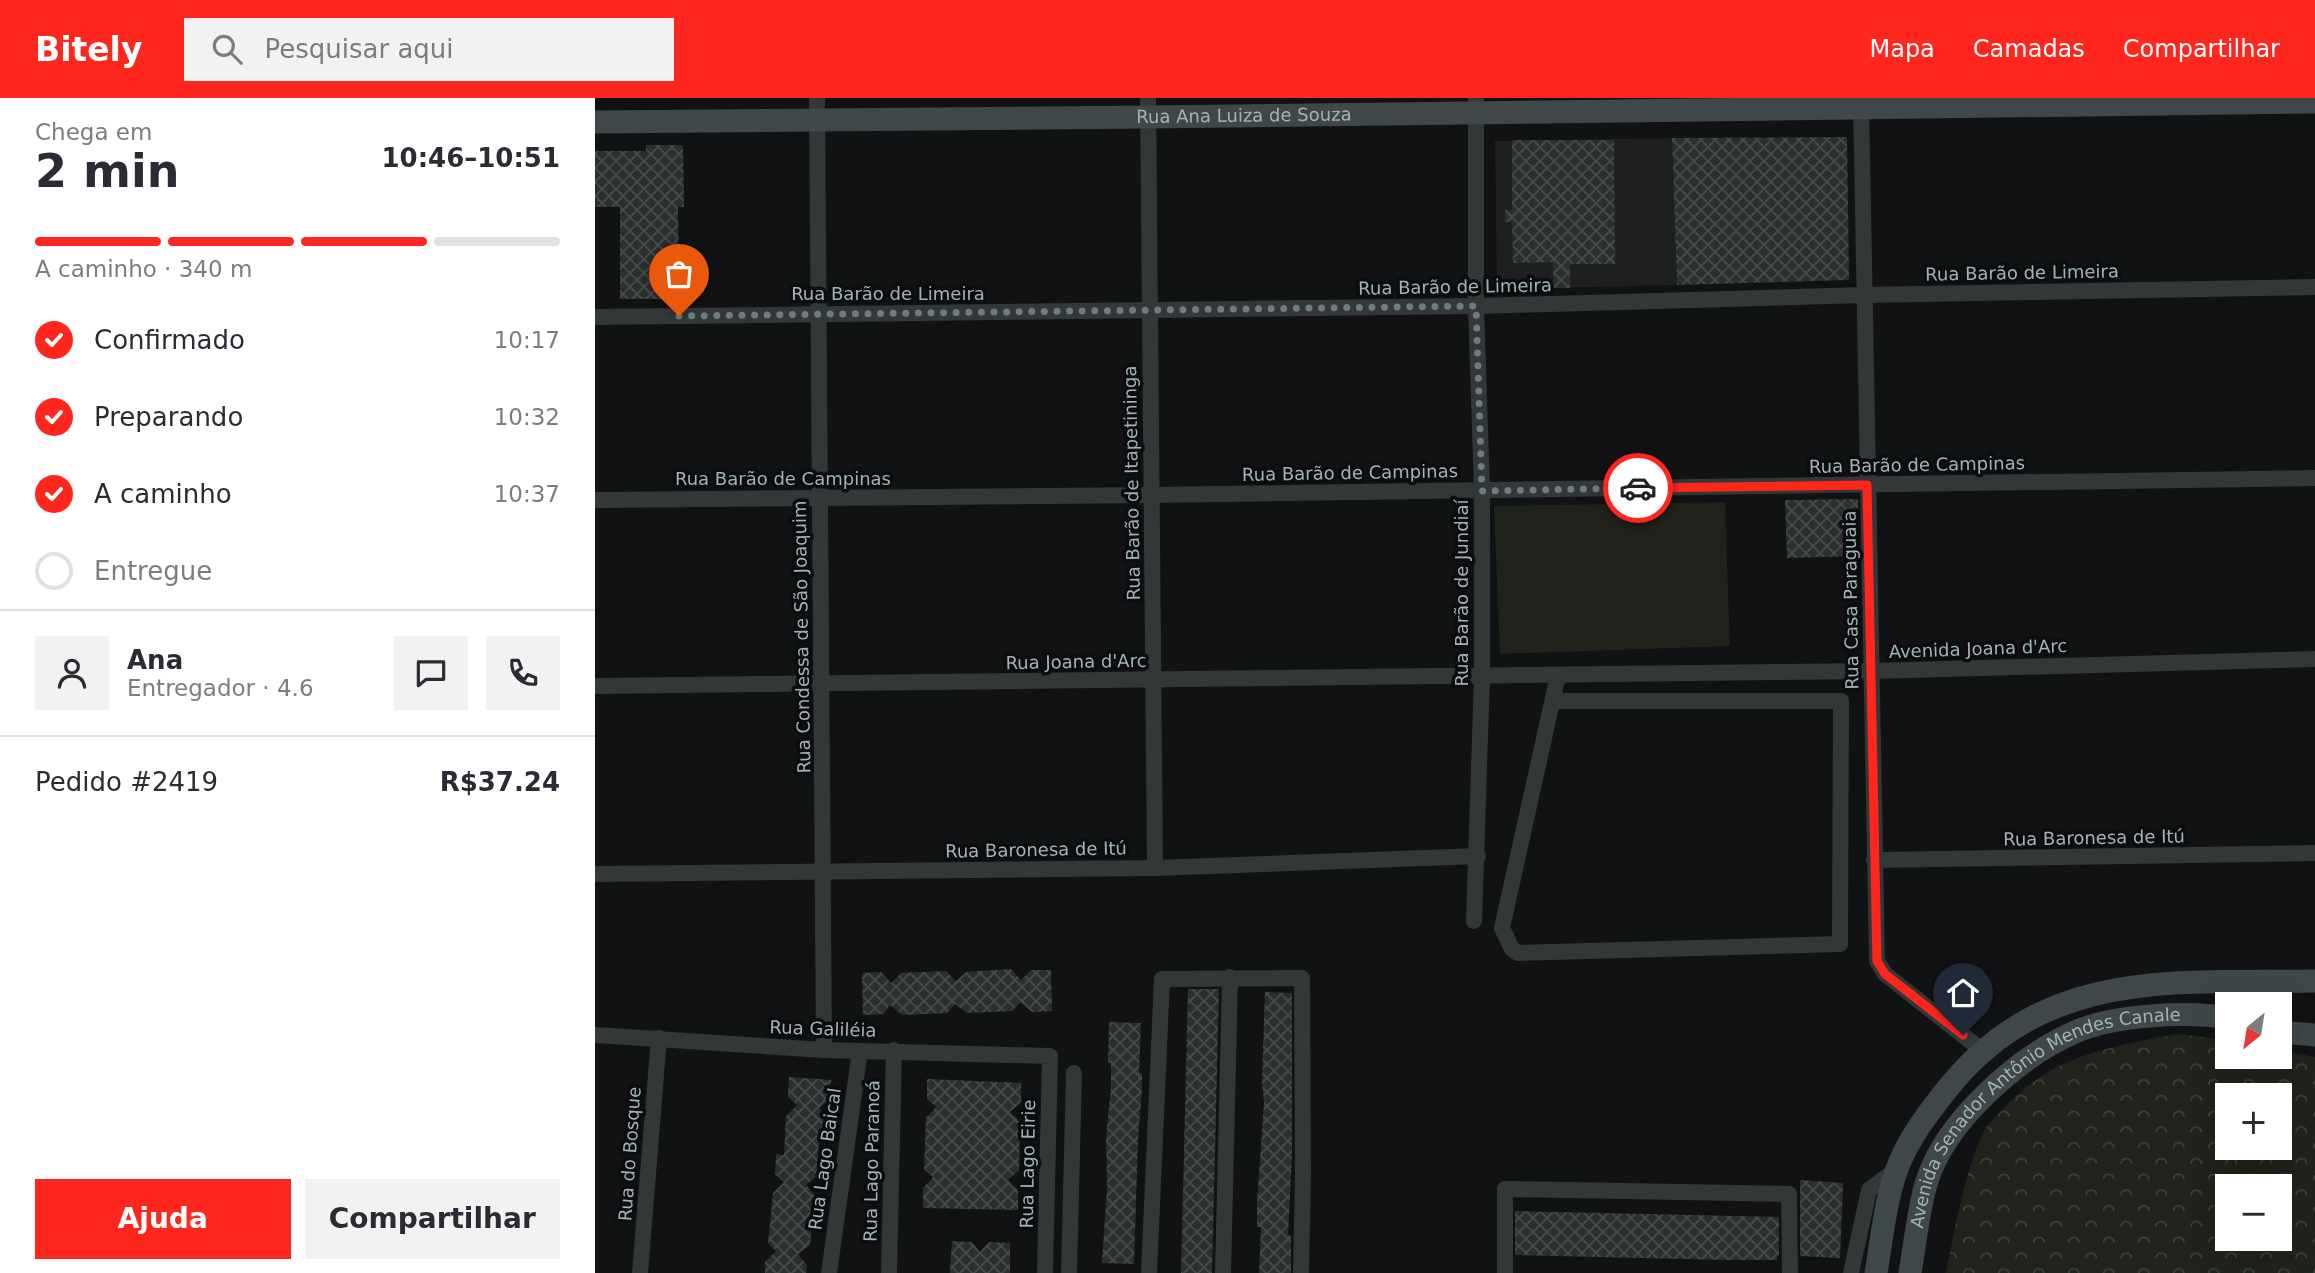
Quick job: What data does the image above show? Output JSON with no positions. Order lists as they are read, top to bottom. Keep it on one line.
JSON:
{"streets":{"street":["Rua Ana Luiza de Souza","Rua Barão de Limeira","Rua Barão de Campinas","Rua Barão de Itapetininga","Rua Barão de Jundiaí","Rua Casa Paraguaia","Rua Condessa de São Joaquim","Avenida Joana d'Arc","Rua Joana d'Arc","Rua Baronesa de Itú","Rua Galiléia","Avenida Senador Antônio Mendes Canale","Rua do Bosque","Rua Lago Baical","Rua Lago Paranoá","Rua Lago Eirie"]},"crossings":[["Rua Ana Luiza de Souza","Rua Barão de Itapetininga"],["Rua Ana Luiza de Souza","Rua Barão de Jundiaí"],["Rua Ana Luiza de Souza","Rua Casa Paraguaia"],["Rua Ana Luiza de Souza","Rua Condessa de São Joaquim"],["Rua Barão de Limeira","Rua Barão de Itapetininga"],["Rua Barão de Limeira","Rua Barão de Jundiaí"],["Rua Barão de Limeira","Rua Casa Paraguaia"],["Rua Barão de Limeira","Rua Condessa de São Joaquim"],["Rua Barão de Campinas","Rua Barão de Itapetininga"],["Rua Barão de Campinas","Rua Barão de Jundiaí"],["Rua Barão de Campinas","Rua Casa Paraguaia"],["Rua Barão de Campinas","Rua Condessa de São Joaquim"],["Rua Barão de Itapetininga","Rua Joana d'Arc"],["Rua Barão de Itapetininga","Rua Baronesa de Itú"],["Rua Barão de Jundiaí","Rua Joana d'Arc"],["Rua Barão de Jundiaí","Rua Baronesa de Itú"],["Rua Casa Paraguaia","Avenida Joana d'Arc"],["Rua Casa Paraguaia","Rua Baronesa de Itú"],["Rua Casa Paraguaia","Avenida Senador Antônio Mendes Canale"],["Rua Condessa de São Joaquim","Rua Joana d'Arc"],["Rua Condessa de São Joaquim","Rua Baronesa de Itú"],["Rua Condessa de São Joaquim","Rua Galiléia"],["Avenida Joana d'Arc","Rua Joana d'Arc"],["Rua Galiléia","Rua do Bosque"],["Rua Galiléia","Rua Lago Baical"],["Rua Galiléia","Rua Lago Paranoá"],["Rua Galiléia","Rua Lago Eirie"]],"north":"bottom left","page":{"header":"Bitely","search":"Pesquisar aqui","nav":["Mapa","Camadas","Compartilhar"],"heading":["2 min","Chega em","10:46–10:51"],"panel":["Ana","Entregador · 4.6","Pedido #2419","R$37.24"],"bar":"A caminho · 340 m","list":[["Confirmado","10:17"],["Preparando","10:32"],["A caminho","10:37"],"Entregue"],"map_buttons":["+","−"],"buttons":["Ajuda","Compartilhar"]}}
